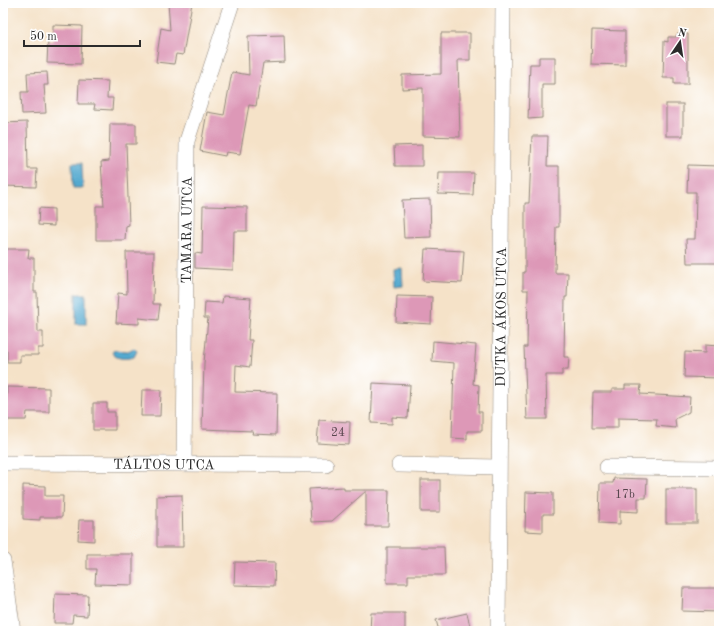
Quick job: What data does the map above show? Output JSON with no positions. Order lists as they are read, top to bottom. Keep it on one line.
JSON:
{"streets":{"street":["TAMARA UTCA","DUTKA ÁKOS UTCA","TÁLTOS UTCA"]},"crossings":[["TAMARA UTCA","TÁLTOS UTCA"]],"house_numbers":["24","17b"],"scale_bar":"50 m","north":"top"}
